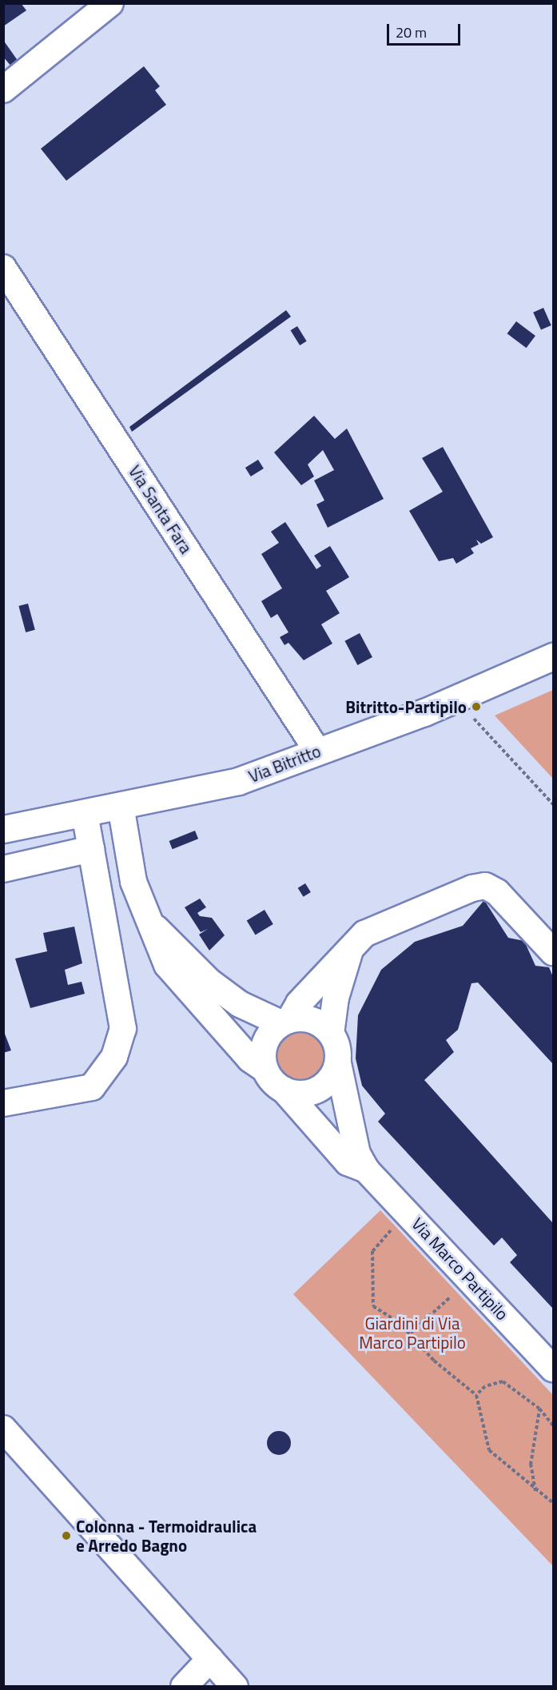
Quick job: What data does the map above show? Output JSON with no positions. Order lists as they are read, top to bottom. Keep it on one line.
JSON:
{"streets":{"main road":["Via Bitritto"],"street":["Via Santa Fara","Via Marco Partipilo"]},"crossings":[["Via Santa Fara","Via Bitritto"]],"parks":["Giardini di Via Marco Partipilo"],"places":["Bitritto-Partipilo","Colonna - Termoidraulica e Arredo Bagno"],"scale_bar":"20 m"}
